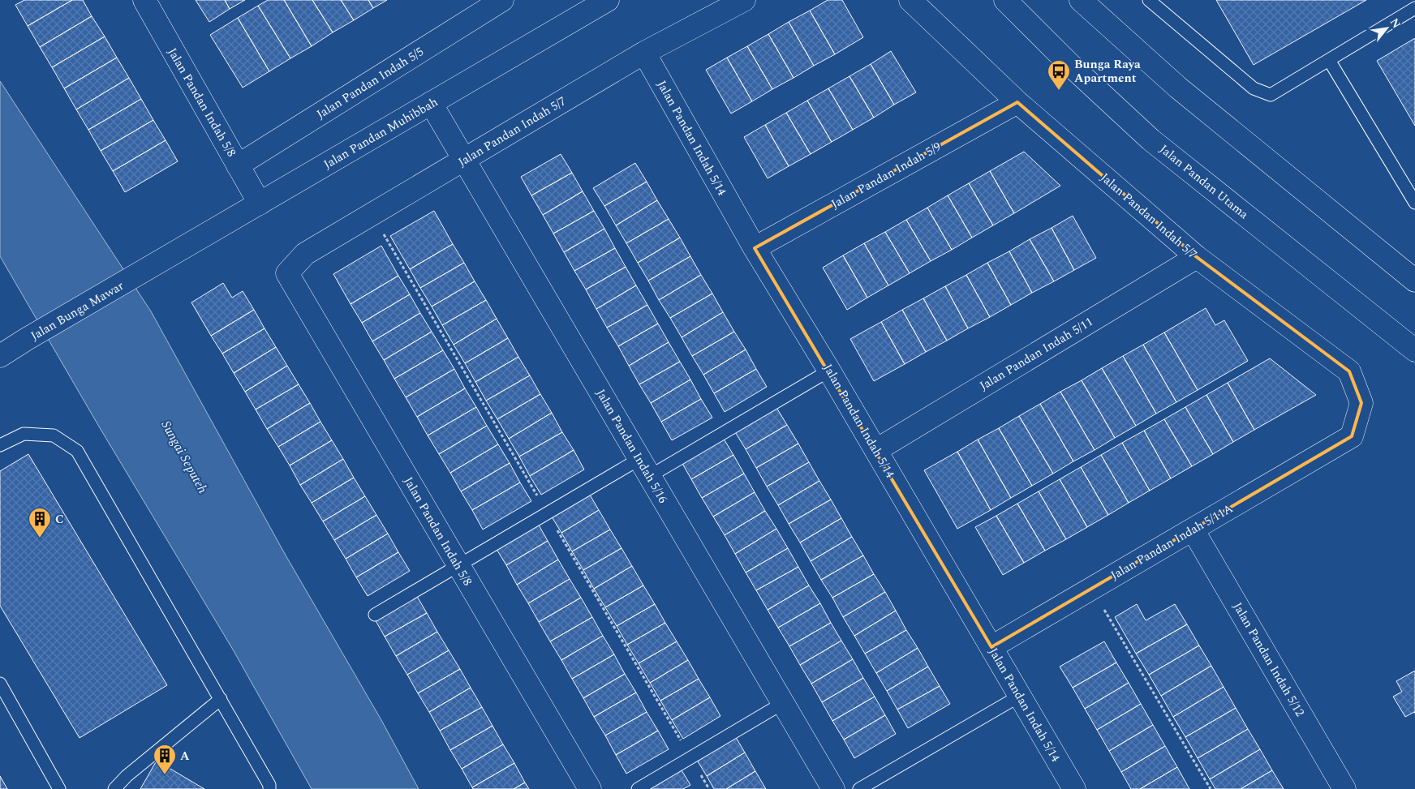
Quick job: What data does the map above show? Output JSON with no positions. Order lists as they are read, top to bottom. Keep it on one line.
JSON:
{"streets":{"street":["Jalan Pandan Indah 5/5","Jalan Pandan Indah 5/8","Jalan Pandan Indah 5/7","Jalan Pandan Muhibbah","Jalan Pandan Indah 5/14","Jalan Pandan Indah 5/9","Jalan Pandan Utama","Jalan Bunga Mawar","Jalan Pandan Indah 5/11","Jalan Pandan Indah 5/16","Jalan Pandan Indah 5/11A","Jalan Pandan Indah 5/12"]},"crossings":[["Jalan Pandan Indah 5/5","Jalan Pandan Indah 5/8"],["Jalan Pandan Indah 5/8","Jalan Pandan Indah 5/7"],["Jalan Pandan Indah 5/8","Jalan Pandan Muhibbah"],["Jalan Pandan Indah 5/7","Jalan Pandan Indah 5/14"],["Jalan Pandan Indah 5/7","Jalan Pandan Indah 5/9"],["Jalan Pandan Indah 5/7","Jalan Pandan Indah 5/11"],["Jalan Pandan Indah 5/7","Jalan Pandan Indah 5/16"],["Jalan Pandan Indah 5/7","Jalan Pandan Indah 5/11A"],["Jalan Pandan Muhibbah","Jalan Bunga Mawar"],["Jalan Pandan Muhibbah","Jalan Pandan Indah 5/16"],["Jalan Pandan Indah 5/14","Jalan Pandan Indah 5/9"],["Jalan Pandan Indah 5/14","Jalan Pandan Indah 5/11"],["Jalan Pandan Indah 5/14","Jalan Pandan Indah 5/11A"],["Jalan Pandan Indah 5/11A","Jalan Pandan Indah 5/12"]],"water":["Sungai Seputeh"],"places":{"bus stop":["Bunga Raya Apartment"],"building":["C","A"]},"north":"top right"}
